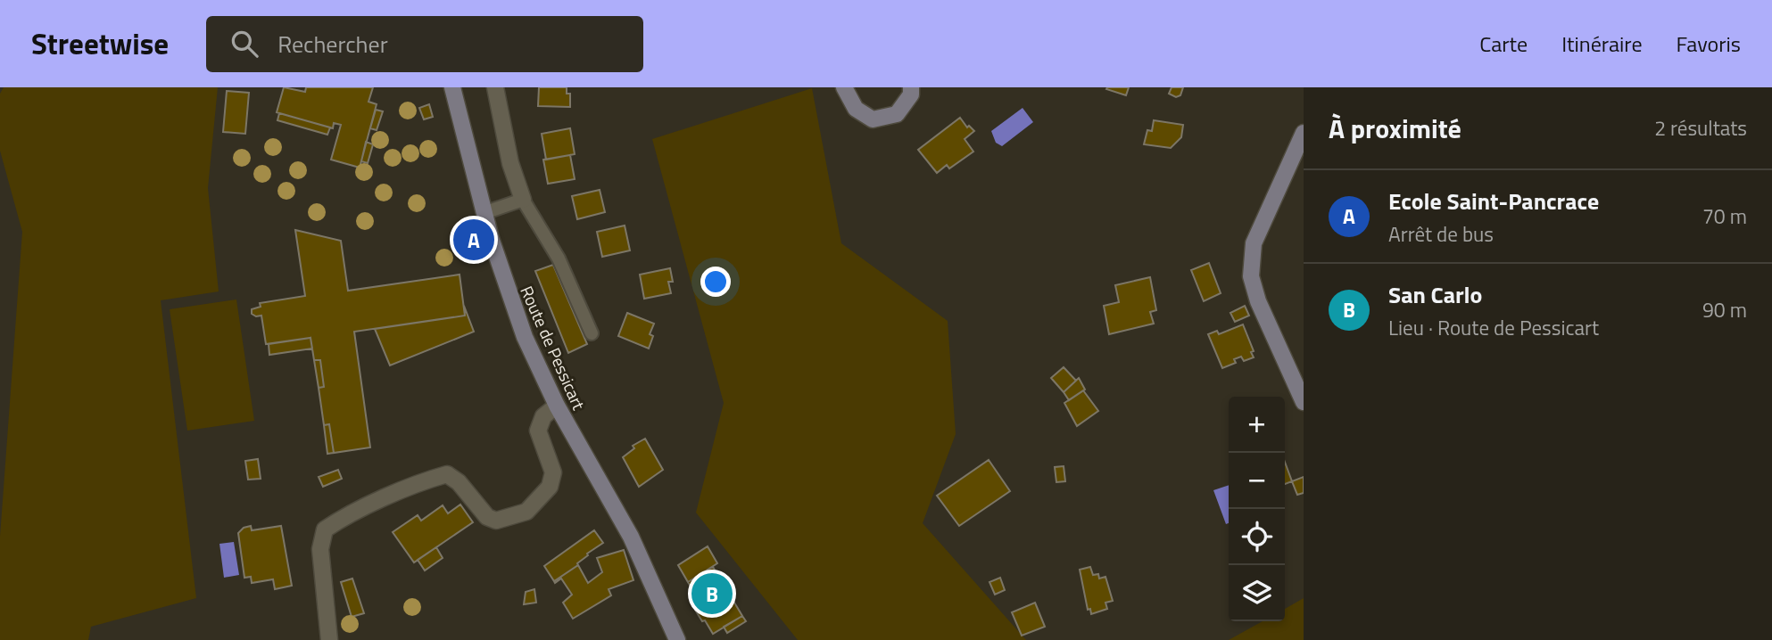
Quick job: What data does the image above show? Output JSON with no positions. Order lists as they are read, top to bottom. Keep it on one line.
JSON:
{"streets":{"street":["Route de Pessicart"]},"page":{"header":"Streetwise","search":"Rechercher","nav":["Carte","Itinéraire","Favoris"],"heading":["À proximité","2 résultats"],"list":[{"mark":"A","name":"Ecole Saint-Pancrace","note":"Arrêt de bus","value":"70 m"},{"mark":"B","name":"San Carlo","note":"Lieu · Route de Pessicart","value":"90 m"}],"pins":["A","B"],"map_buttons":["+","−"]}}
